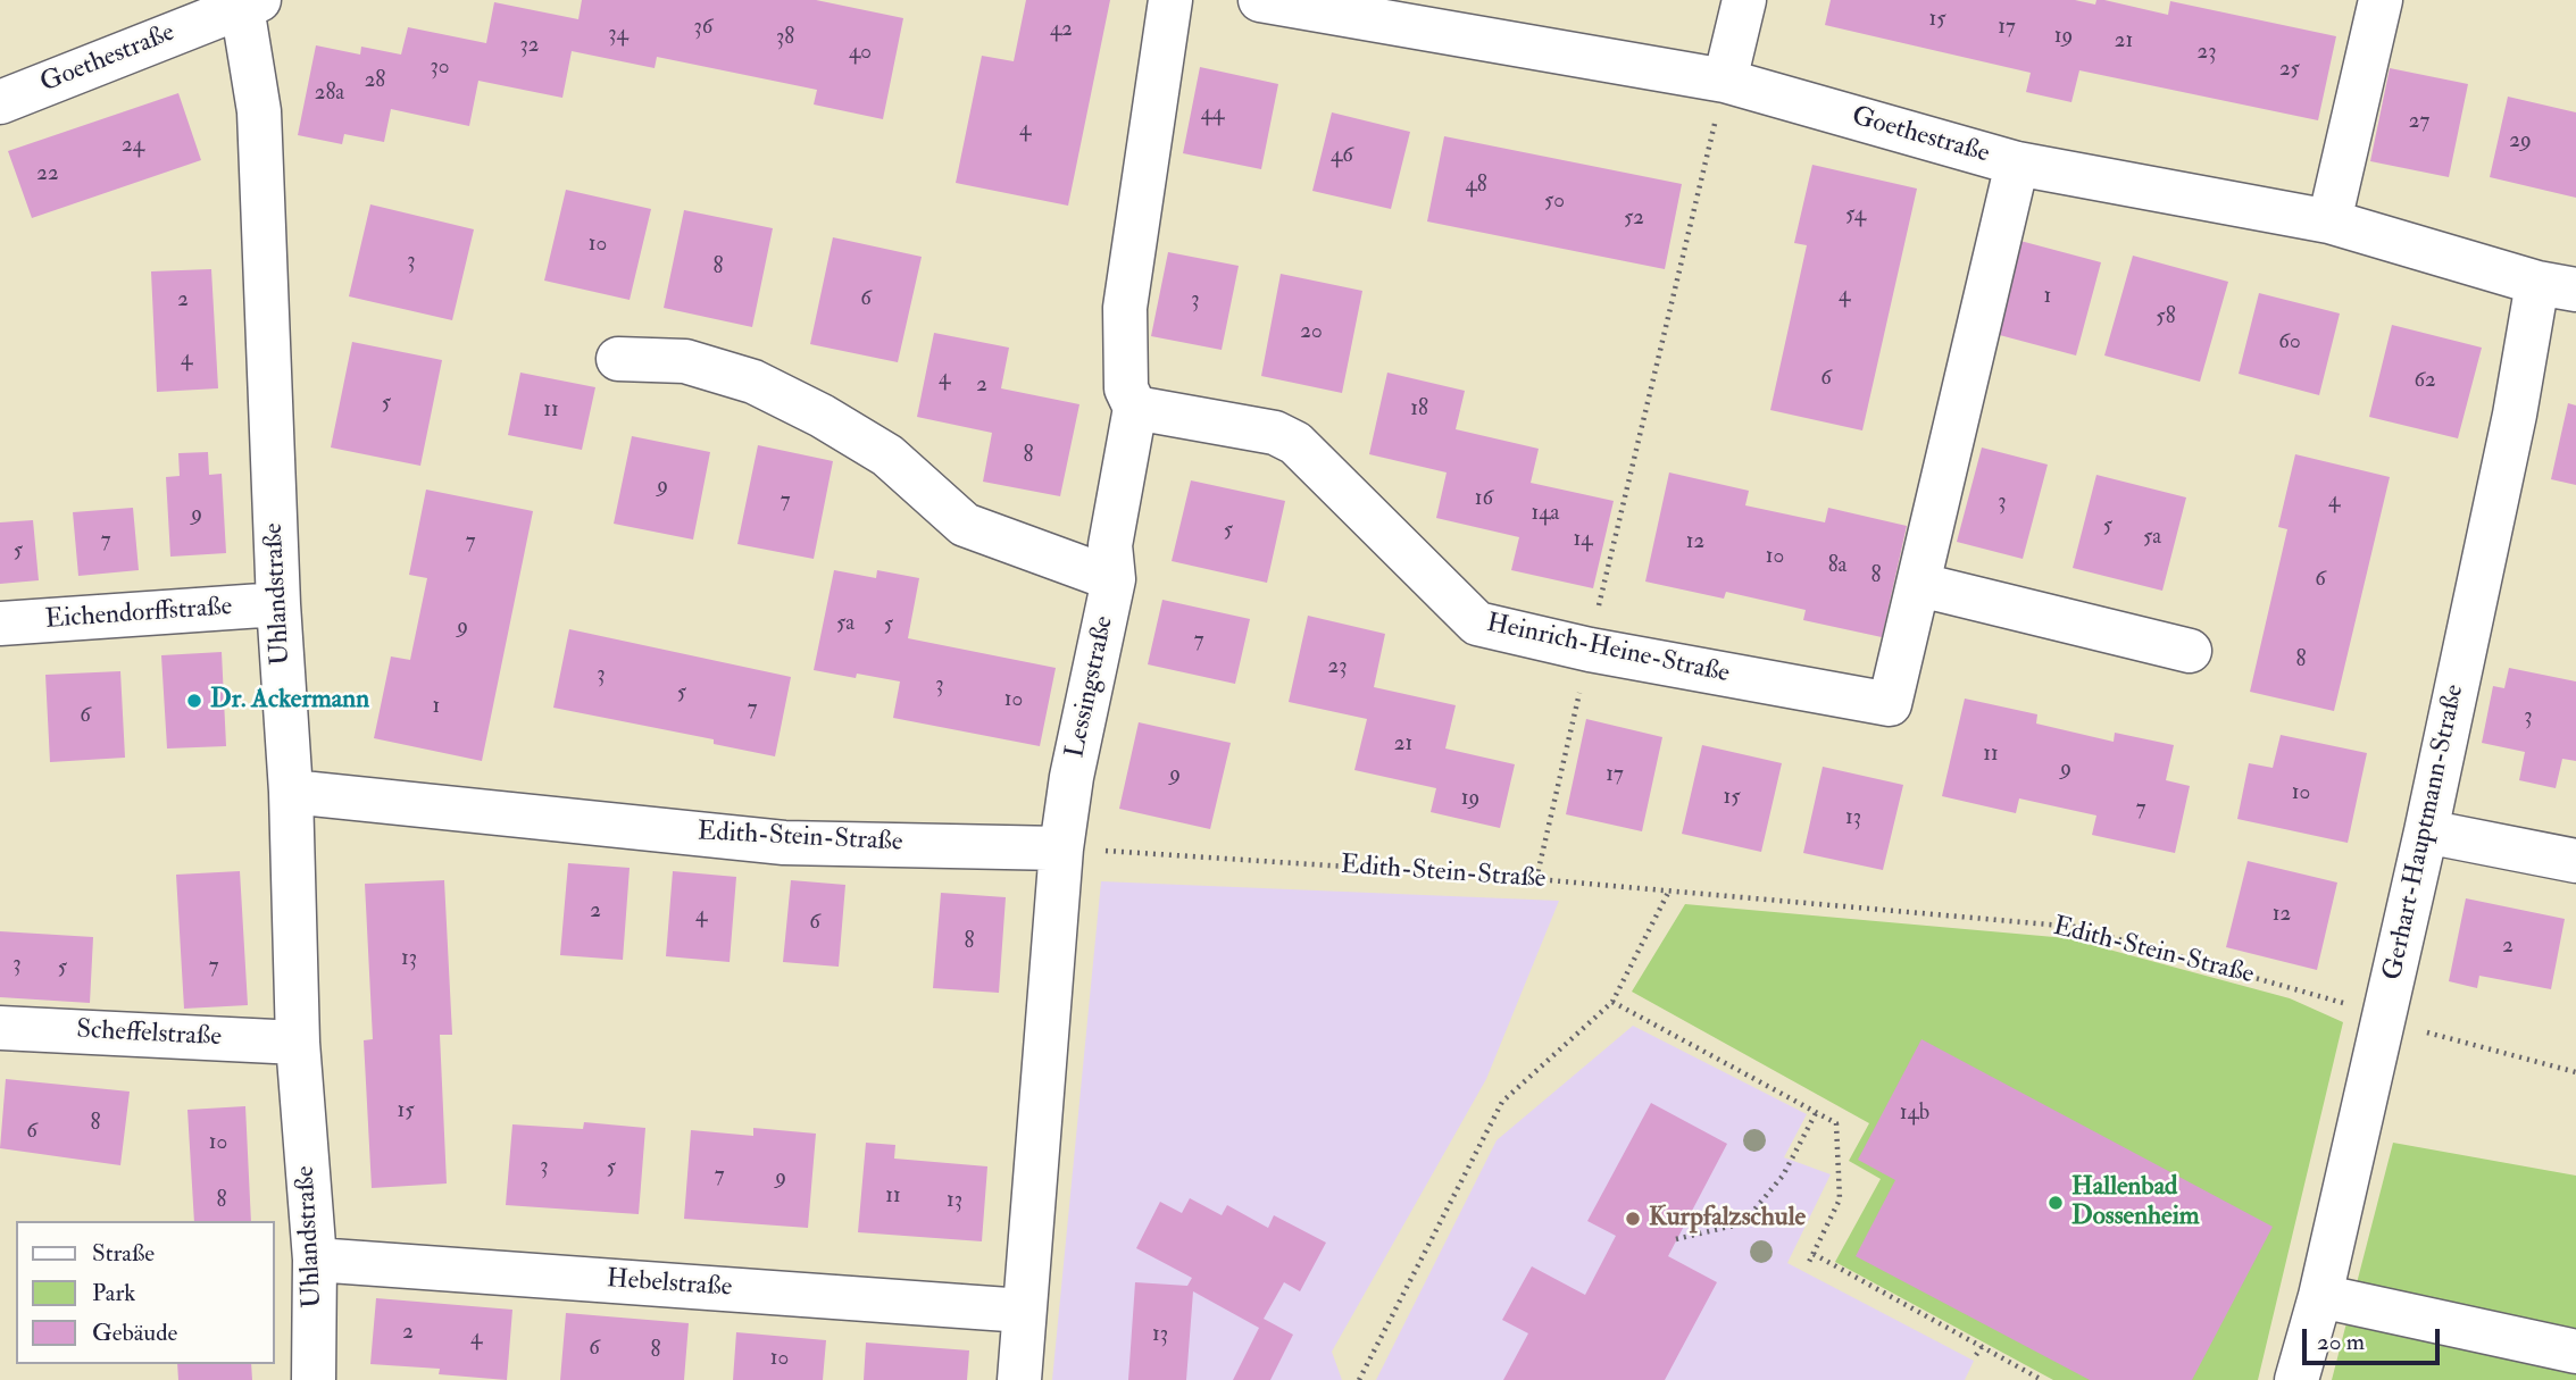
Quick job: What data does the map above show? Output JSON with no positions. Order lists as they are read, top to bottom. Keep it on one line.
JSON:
{"streets":{"street":["Goethestraße","Uhlandstraße","Eichendorffstraße","Heinrich-Heine-Straße","Lessingstraße","Gerhart-Hauptmann-Straße","Edith-Stein-Straße","Scheffelstraße","Hebelstraße"]},"crossings":[["Goethestraße","Uhlandstraße"],["Goethestraße","Heinrich-Heine-Straße"],["Goethestraße","Gerhart-Hauptmann-Straße"],["Uhlandstraße","Eichendorffstraße"],["Uhlandstraße","Edith-Stein-Straße"],["Uhlandstraße","Scheffelstraße"],["Uhlandstraße","Hebelstraße"],["Heinrich-Heine-Straße","Lessingstraße"],["Lessingstraße","Edith-Stein-Straße"],["Lessingstraße","Hebelstraße"],["Gerhart-Hauptmann-Straße","Edith-Stein-Straße"]],"places":["Dr. Ackermann","Hallenbad Dossenheim","Kurpfalzschule"],"house_numbers":["15","36","17","42","34","19","38","21","32","40","23","30","25","28","28a","44","27","4","29","24","46","22","48","50","54","52","10","3","8","4","1","6","2","3","58","20","60","4","4","6","62","2","5","18","11","8","9","16","7","4","3","14a","9","5","5","5a","14","7","7","12","5","10","8a","8","6","5a","5","9","7","8","23","3","3","5","10","1","7","6","3","21","11","9","9","17","10","15","19","7","13","2","12","4","6","8","2","13","3","7","5","15","14b","8","6","10","3","5","7","9","11","8","13","2","13","4","6","8","10"],"legend":["Straße","Park","Gebäude"],"scale_bar":"20 m"}
